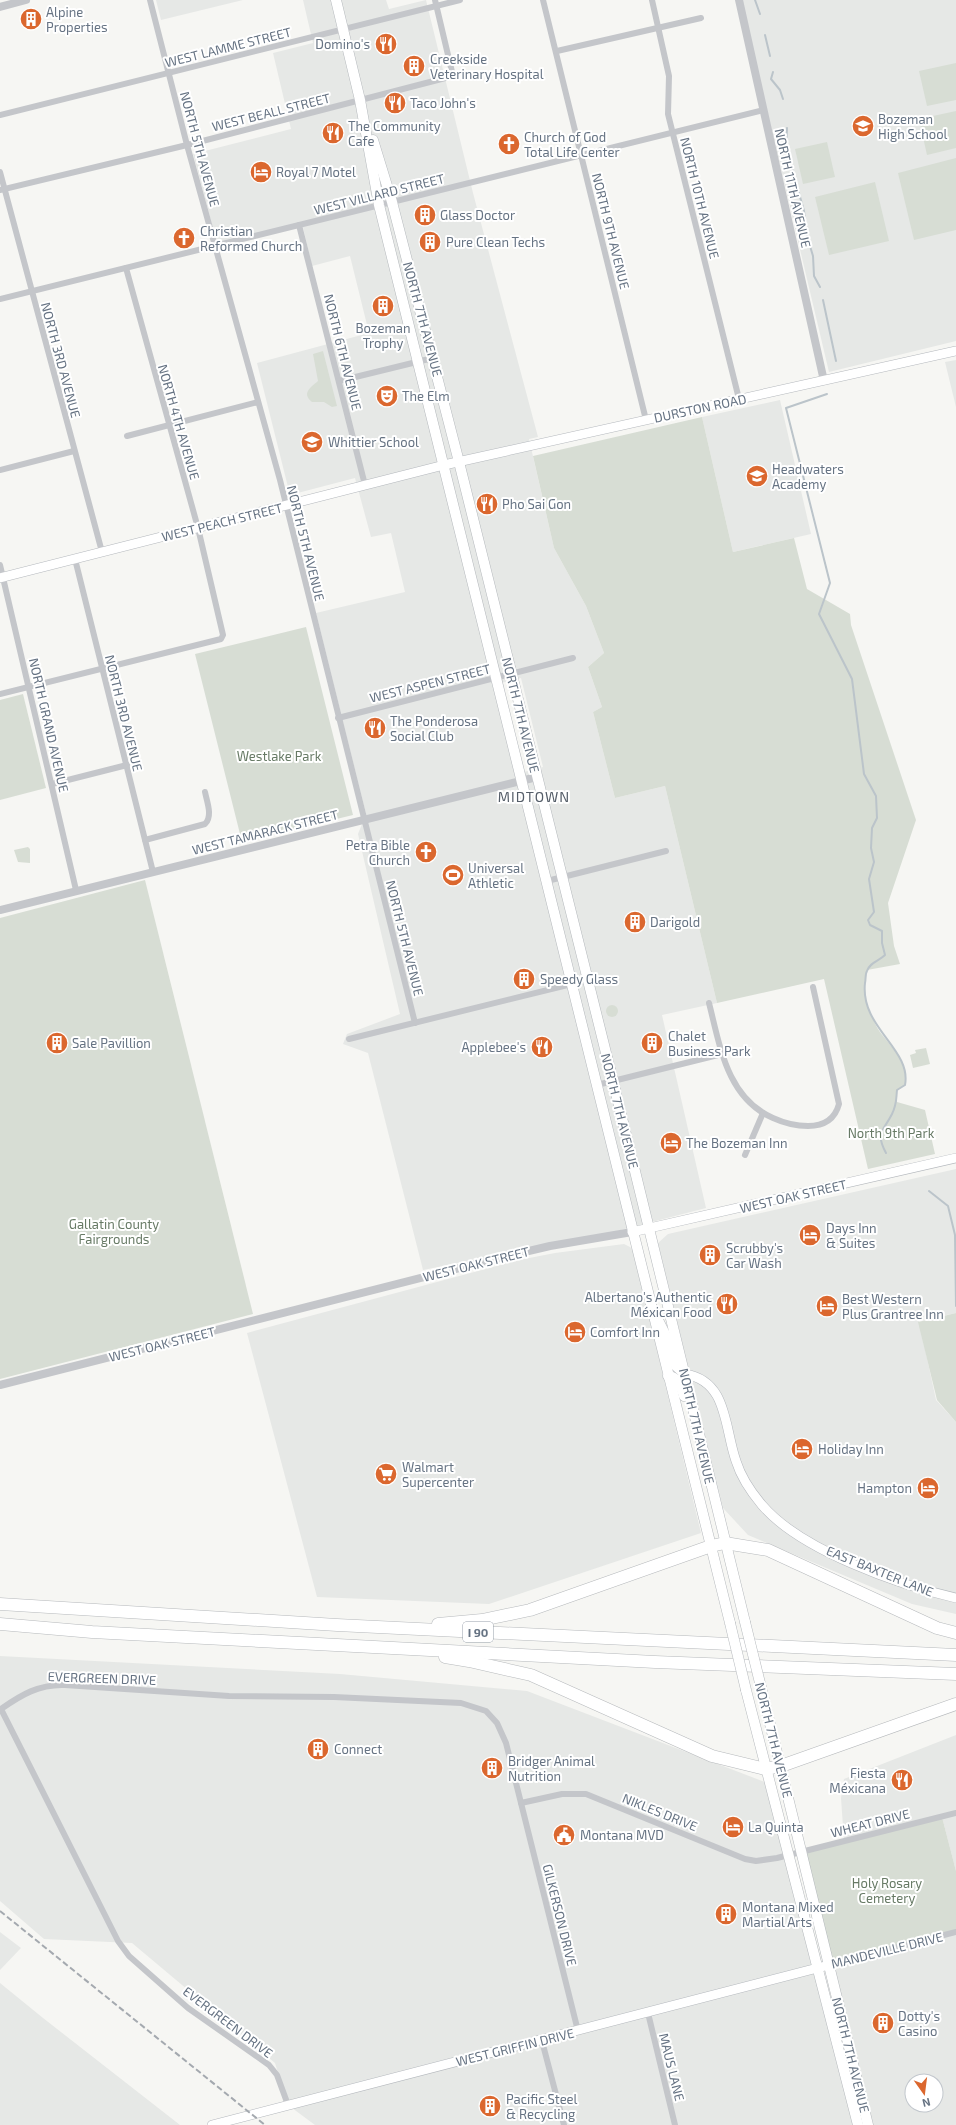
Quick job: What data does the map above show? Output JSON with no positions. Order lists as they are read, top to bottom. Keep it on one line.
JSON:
{"streets":{"highway":["I 90"],"main road":["NORTH 7TH AVENUE","DURSTON ROAD","WEST PEACH STREET","WEST OAK STREET","EAST BAXTER LANE","MANDEVILLE DRIVE","WEST GRIFFIN DRIVE"],"street":["WEST LAMME STREET","WEST BEALL STREET","NORTH 5TH AVENUE","NORTH 11TH AVENUE","WEST VILLARD STREET","NORTH 10TH AVENUE","NORTH 9TH AVENUE","NORTH 6TH AVENUE","NORTH 3RD AVENUE","NORTH 4TH AVENUE","WEST ASPEN STREET","NORTH GRAND AVENUE","WEST TAMARACK STREET","EVERGREEN DRIVE","NIKLES DRIVE","WHEAT DRIVE","GILKERSON DRIVE","MAUS LANE"]},"crossings":[["WEST LAMME STREET","WEST BEALL STREET"],["WEST LAMME STREET","NORTH 5TH AVENUE"],["WEST LAMME STREET","NORTH 7TH AVENUE"],["WEST BEALL STREET","NORTH 5TH AVENUE"],["WEST BEALL STREET","NORTH 7TH AVENUE"],["WEST BEALL STREET","NORTH 3RD AVENUE"],["NORTH 5TH AVENUE","WEST VILLARD STREET"],["NORTH 5TH AVENUE","WEST PEACH STREET"],["NORTH 5TH AVENUE","WEST ASPEN STREET"],["NORTH 5TH AVENUE","WEST TAMARACK STREET"],["NORTH 11TH AVENUE","WEST VILLARD STREET"],["NORTH 11TH AVENUE","DURSTON ROAD"],["WEST VILLARD STREET","NORTH 10TH AVENUE"],["WEST VILLARD STREET","NORTH 9TH AVENUE"],["WEST VILLARD STREET","NORTH 7TH AVENUE"],["WEST VILLARD STREET","NORTH 6TH AVENUE"],["WEST VILLARD STREET","NORTH 3RD AVENUE"],["WEST VILLARD STREET","NORTH 4TH AVENUE"],["NORTH 10TH AVENUE","DURSTON ROAD"],["NORTH 9TH AVENUE","DURSTON ROAD"],["NORTH 7TH AVENUE","DURSTON ROAD"],["NORTH 7TH AVENUE","WEST PEACH STREET"],["NORTH 7TH AVENUE","WEST ASPEN STREET"],["NORTH 7TH AVENUE","WEST TAMARACK STREET"],["NORTH 7TH AVENUE","WEST OAK STREET"],["NORTH 7TH AVENUE","EAST BAXTER LANE"],["NORTH 7TH AVENUE","NIKLES DRIVE"],["NORTH 7TH AVENUE","WHEAT DRIVE"],["NORTH 7TH AVENUE","MANDEVILLE DRIVE"],["NORTH 7TH AVENUE","WEST GRIFFIN DRIVE"],["NORTH 6TH AVENUE","WEST PEACH STREET"],["NORTH 3RD AVENUE","NORTH 4TH AVENUE"],["NORTH 3RD AVENUE","WEST PEACH STREET"],["NORTH 3RD AVENUE","WEST TAMARACK STREET"],["DURSTON ROAD","WEST PEACH STREET"],["NORTH 4TH AVENUE","WEST PEACH STREET"],["WEST PEACH STREET","NORTH GRAND AVENUE"],["NORTH GRAND AVENUE","WEST TAMARACK STREET"],["EVERGREEN DRIVE","NIKLES DRIVE"],["EVERGREEN DRIVE","GILKERSON DRIVE"],["EVERGREEN DRIVE","WEST GRIFFIN DRIVE"],["NIKLES DRIVE","WHEAT DRIVE"],["NIKLES DRIVE","GILKERSON DRIVE"],["GILKERSON DRIVE","WEST GRIFFIN DRIVE"],["MANDEVILLE DRIVE","WEST GRIFFIN DRIVE"],["WEST GRIFFIN DRIVE","MAUS LANE"]],"districts":["MIDTOWN"],"parks":["Westlake Park","North 9th Park","Gallatin County Fairgrounds","Holy Rosary Cemetery"],"places":{"building":["Alpine Properties","Creekside Veterinary Hospital","Glass Doctor","Pure Clean Techs","Bozeman Trophy","Darigold","Speedy Glass","Sale Pavillion","Chalet Business Park","Scrubby's Car Wash","Connect","Bridger Animal Nutrition","Montana Mixed Martial Arts","Dotty's Casino","Pacific Steel & Recycling"],"restaurant":["Domino's","Taco John's","The Community Cafe","Pho Sai Gon","The Ponderosa Social Club","Applebee's","Albertano's Authentic Méxican Food","Fiesta Méxicana"],"school or university":["Bozeman High School","Whittier School","Headwaters Academy"],"church":["Church of God Total Life Center","Christian Reformed Church","Petra Bible Church"],"hotel":["Royal 7 Motel","The Bozeman Inn","Days Inn & Suites","Best Western Plus Grantree Inn","Comfort Inn","Holiday Inn","Hampton","La Quinta"],"theatre":["The Elm"],"sports":["Universal Athletic"],"supermarket":["Walmart Supercenter"],"public building":["Montana MVD"]},"north":"bottom"}
